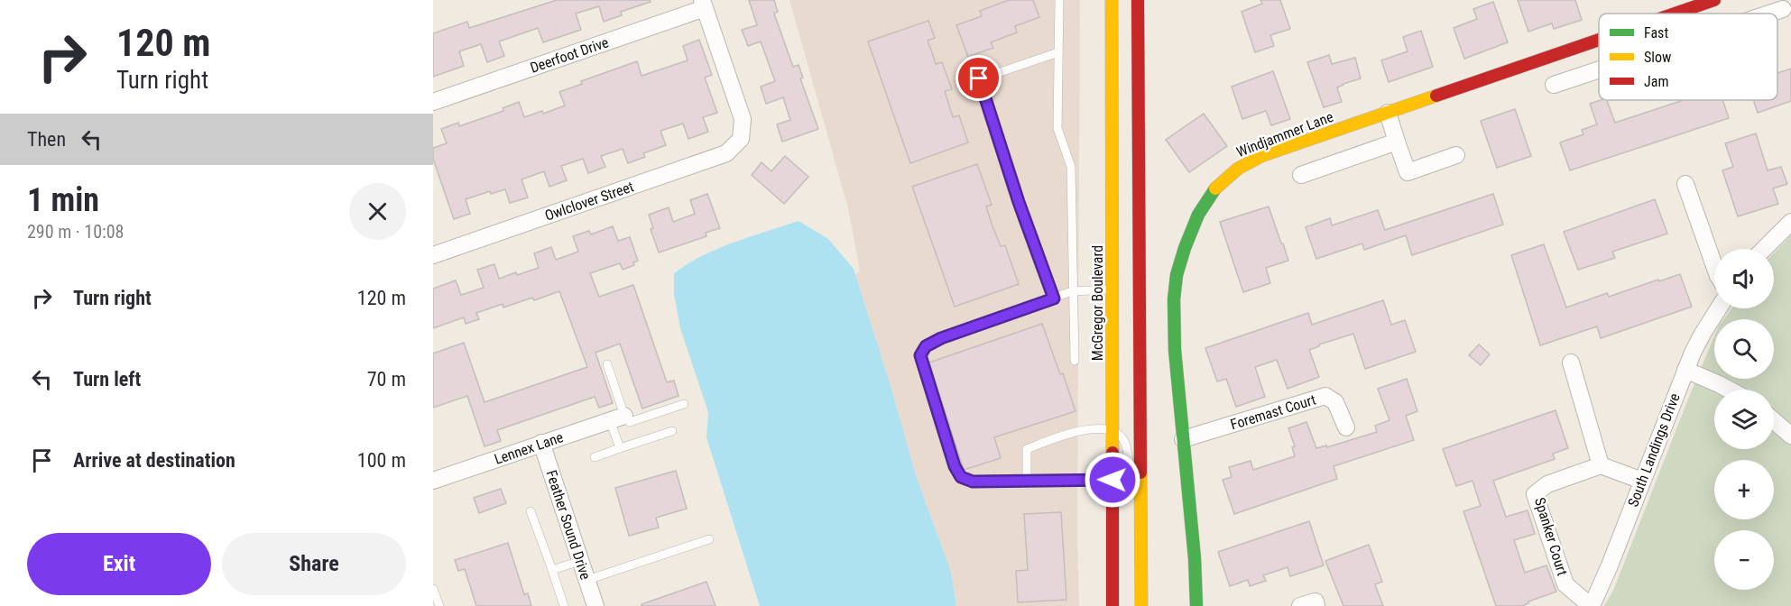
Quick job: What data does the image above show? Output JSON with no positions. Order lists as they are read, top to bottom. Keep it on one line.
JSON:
{"streets":{"main road":["Windjammer Lane","McGregor Boulevard"],"street":["Deerfoot Drive","Owlclover Street","Foremast Court","Lennex Lane","South Landings Drive","Feather Sound Drive","Spanker Court"]},"crossings":[["Deerfoot Drive","Owlclover Street"],["Windjammer Lane","Foremast Court"],["Lennex Lane","Feather Sound Drive"],["South Landings Drive","Spanker Court"]],"legend":["Fast","Slow","Jam"],"page":{"turn":["120 m","Turn right"],"then":"Then","heading":["1 min","290 m · 10:08"],"map_buttons":["+","−"],"list":[{"name":"Turn right","value":"120 m"},{"name":"Turn left","value":"70 m"},{"name":"Arrive at destination","value":"100 m"}],"buttons":["Exit","Share"]}}
